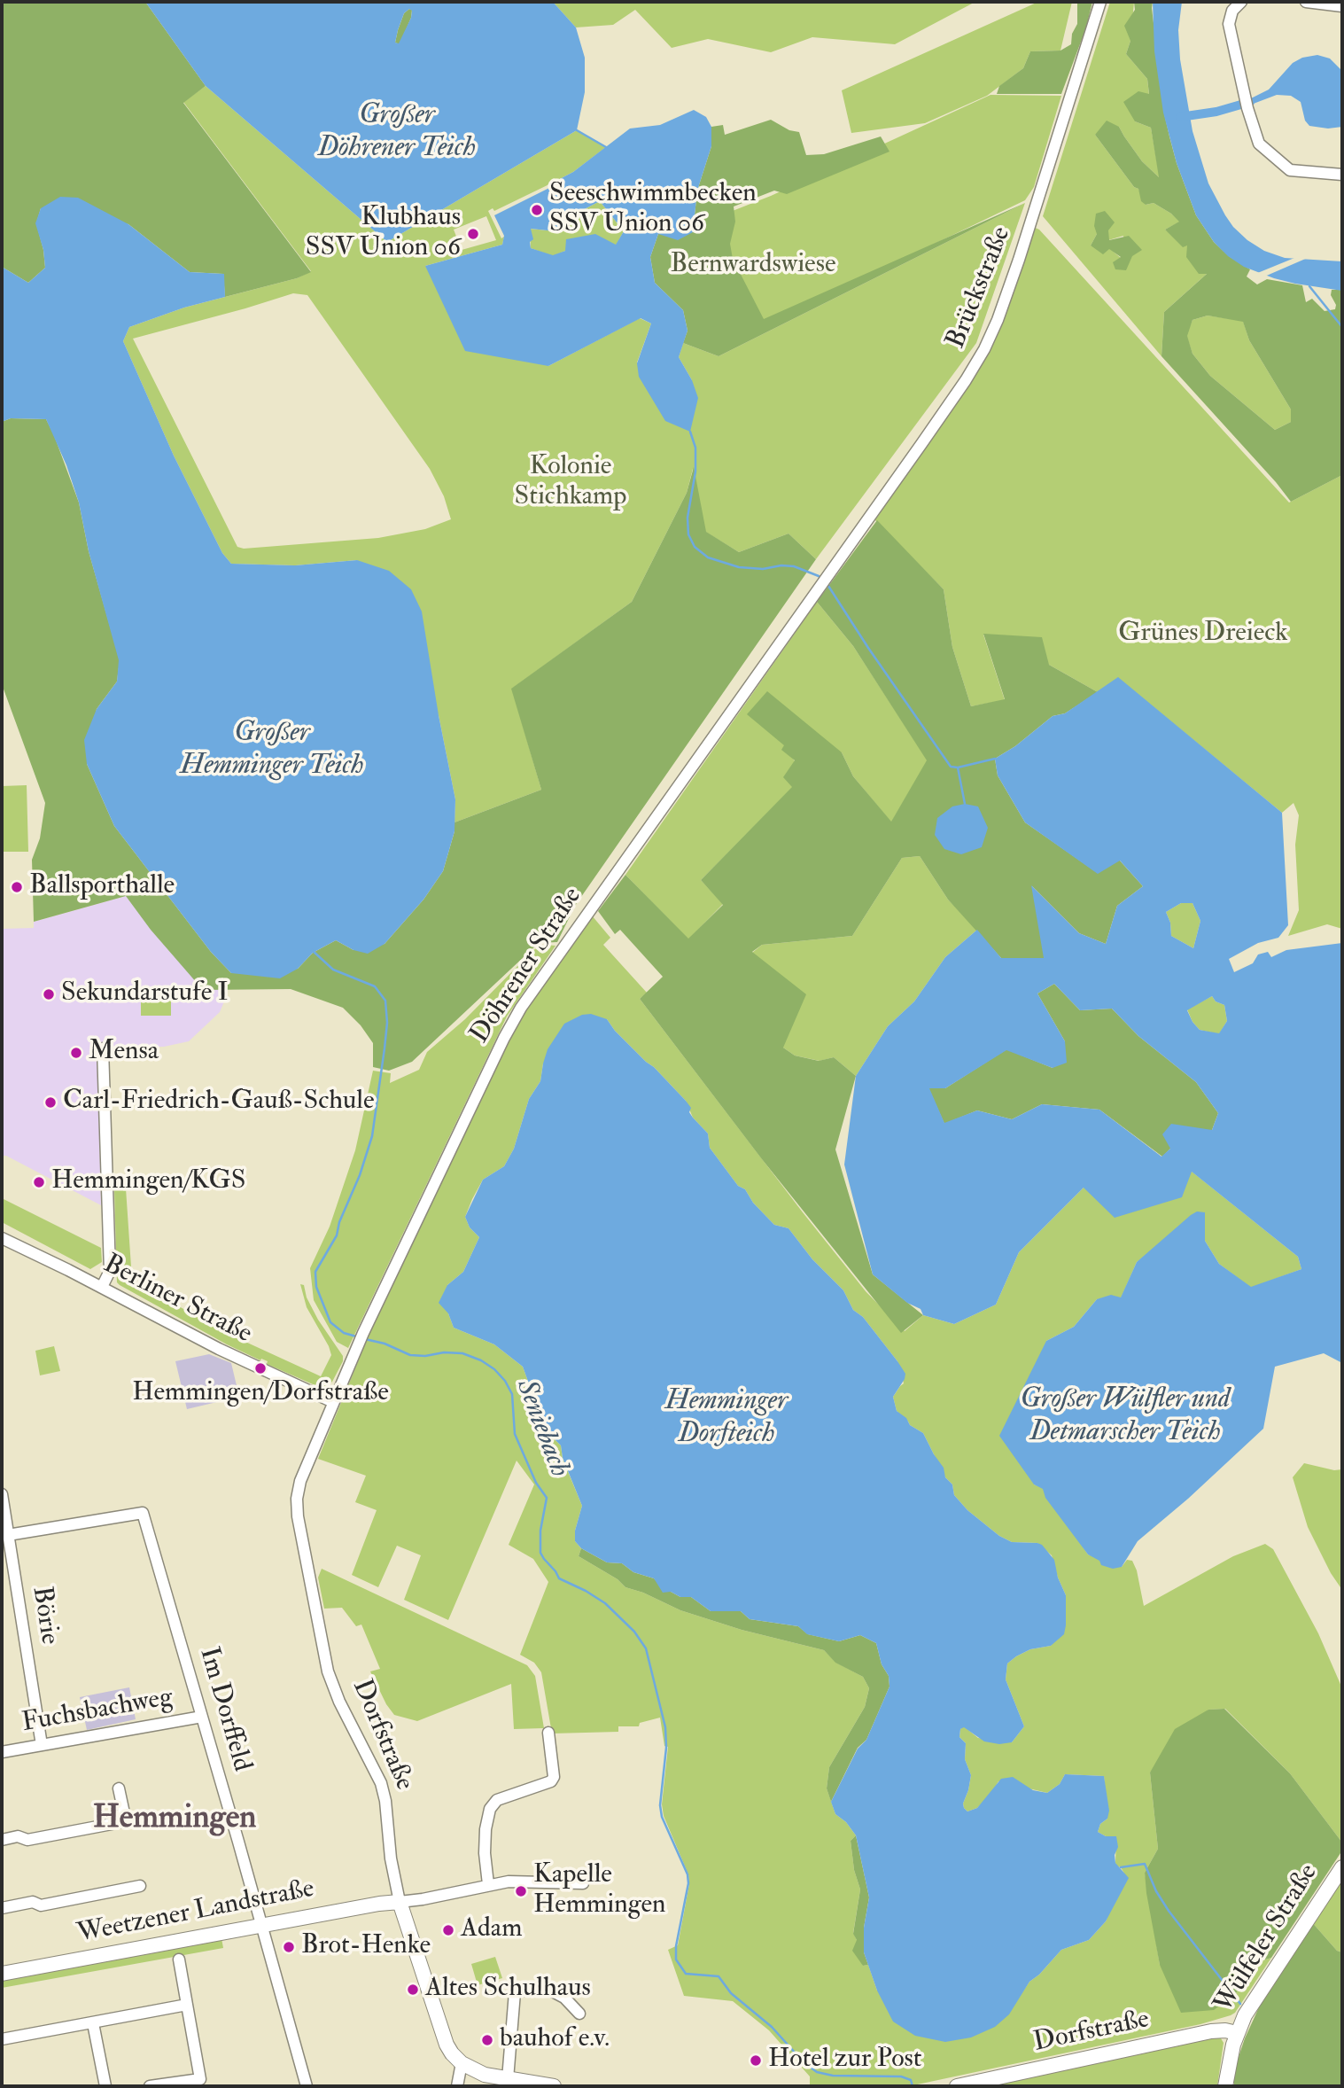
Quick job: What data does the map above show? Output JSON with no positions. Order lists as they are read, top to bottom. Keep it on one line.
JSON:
{"streets":{"main road":["Dorfstraße","Weetzener Landstraße","Wülfeler Straße"],"street":["Brückstraße","Döhrener Straße","Berliner Straße","Börie","Im Dorffeld","Fuchsbachweg"]},"crossings":[["Brückstraße","Döhrener Straße"],["Döhrener Straße","Berliner Straße"],["Döhrener Straße","Dorfstraße"],["Berliner Straße","Dorfstraße"],["Börie","Im Dorffeld"],["Börie","Fuchsbachweg"],["Im Dorffeld","Fuchsbachweg"],["Im Dorffeld","Weetzener Landstraße"],["Dorfstraße","Weetzener Landstraße"],["Dorfstraße","Wülfeler Straße"]],"districts":["Hemmingen"],"water":["Großer Döhrener Teich","Großer Hemminger Teich","Großer Wülfler und Detmarscher Teich","Hemminger Dorfteich","Seniebach"],"parks":["Bernwardswiese","Kolonie Stichkamp","Grünes Dreieck"],"places":["Seeschwimmbecken SSV Union 06","Klubhaus SSV Union 06","Ballsporthalle","Sekundarstufe I","Mensa","Carl-Friedrich-Gauß-Schule","Hemmingen/KGS","Hemmingen/Dorfstraße","Kapelle Hemmingen","Adam","Brot-Henke","Altes Schulhaus","bauhof e.v.","Hotel zur Post"]}
